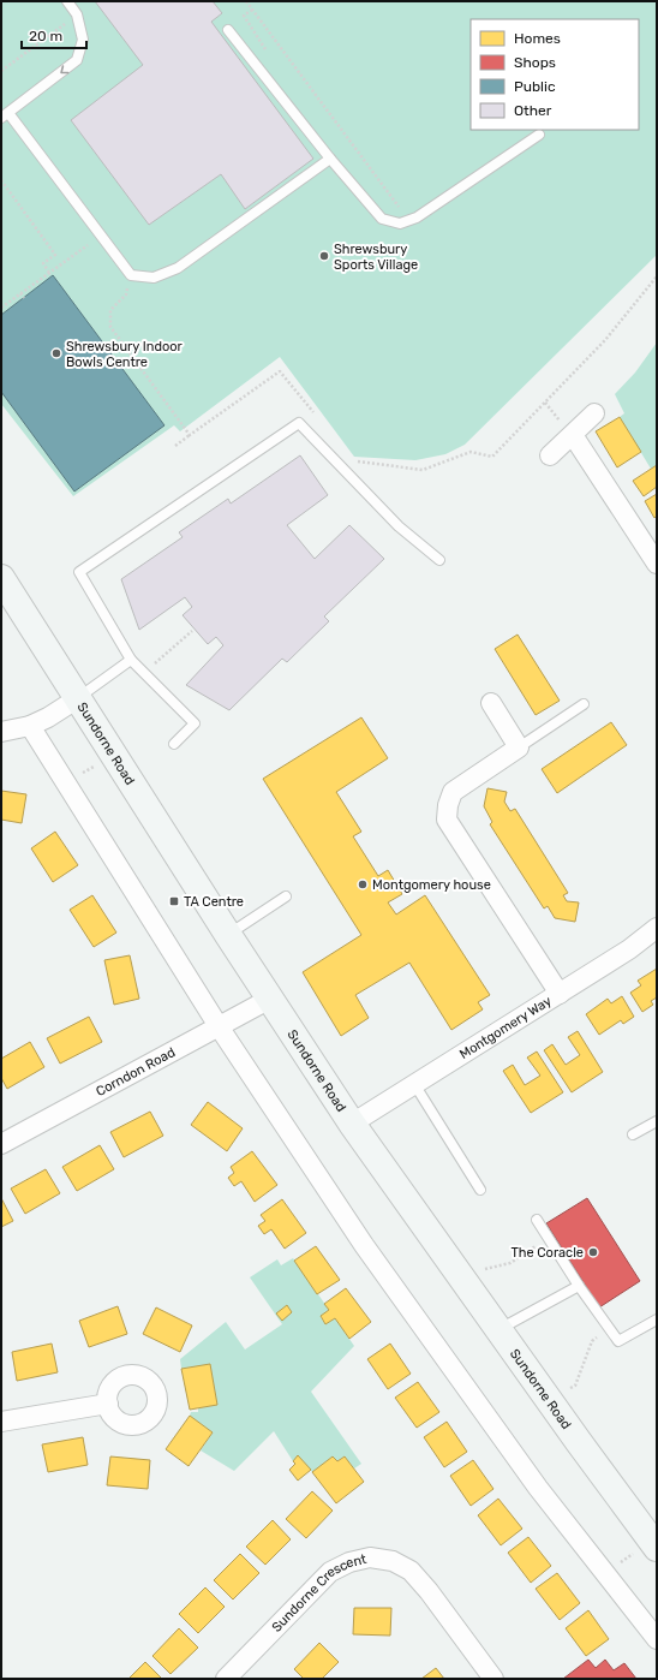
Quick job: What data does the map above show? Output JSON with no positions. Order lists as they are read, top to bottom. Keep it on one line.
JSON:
{"streets":{"main road":["Sundorne Road"],"street":["Montgomery Way","Corndon Road","Sundorne Crescent"]},"crossings":[["Sundorne Road","Montgomery Way"],["Sundorne Road","Corndon Road"]],"places":{"other":["Shrewsbury Sports Village","Shrewsbury Indoor Bowls Centre","Montgomery house","The Coracle"],"transit":["TA Centre"]},"legend":["Homes","Shops","Public","Other"],"scale_bar":"20 m"}
